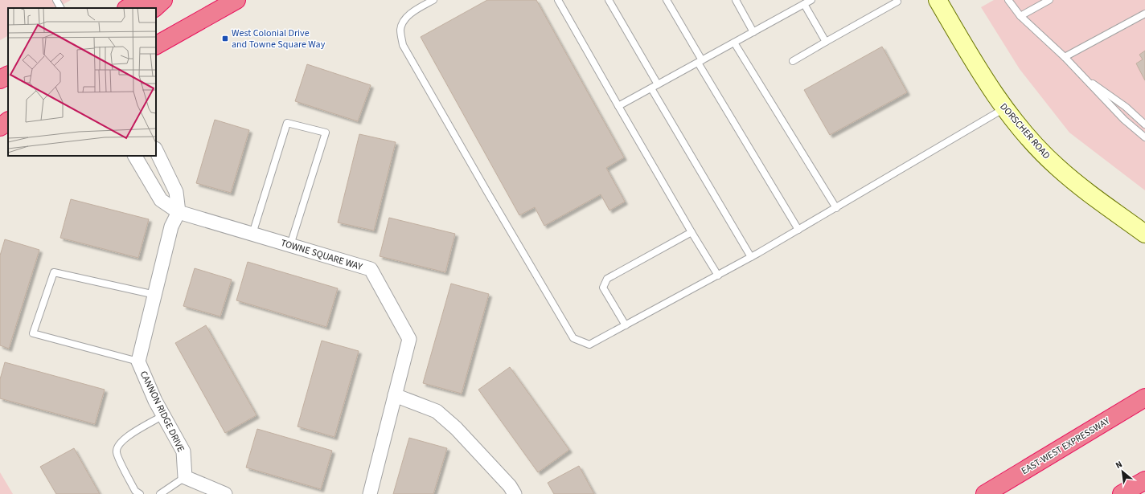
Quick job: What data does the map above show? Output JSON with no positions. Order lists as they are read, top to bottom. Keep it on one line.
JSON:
{"streets":{"highway":["EAST-WEST EXPRESSWAY"],"street":["DORSCHER ROAD","TOWNE SQUARE WAY","CANNON RIDGE DRIVE"]},"crossings":[["TOWNE SQUARE WAY","CANNON RIDGE DRIVE"]],"places":{"transit":["West Colonial Drive and Towne Square Way"]},"north":"top left"}
